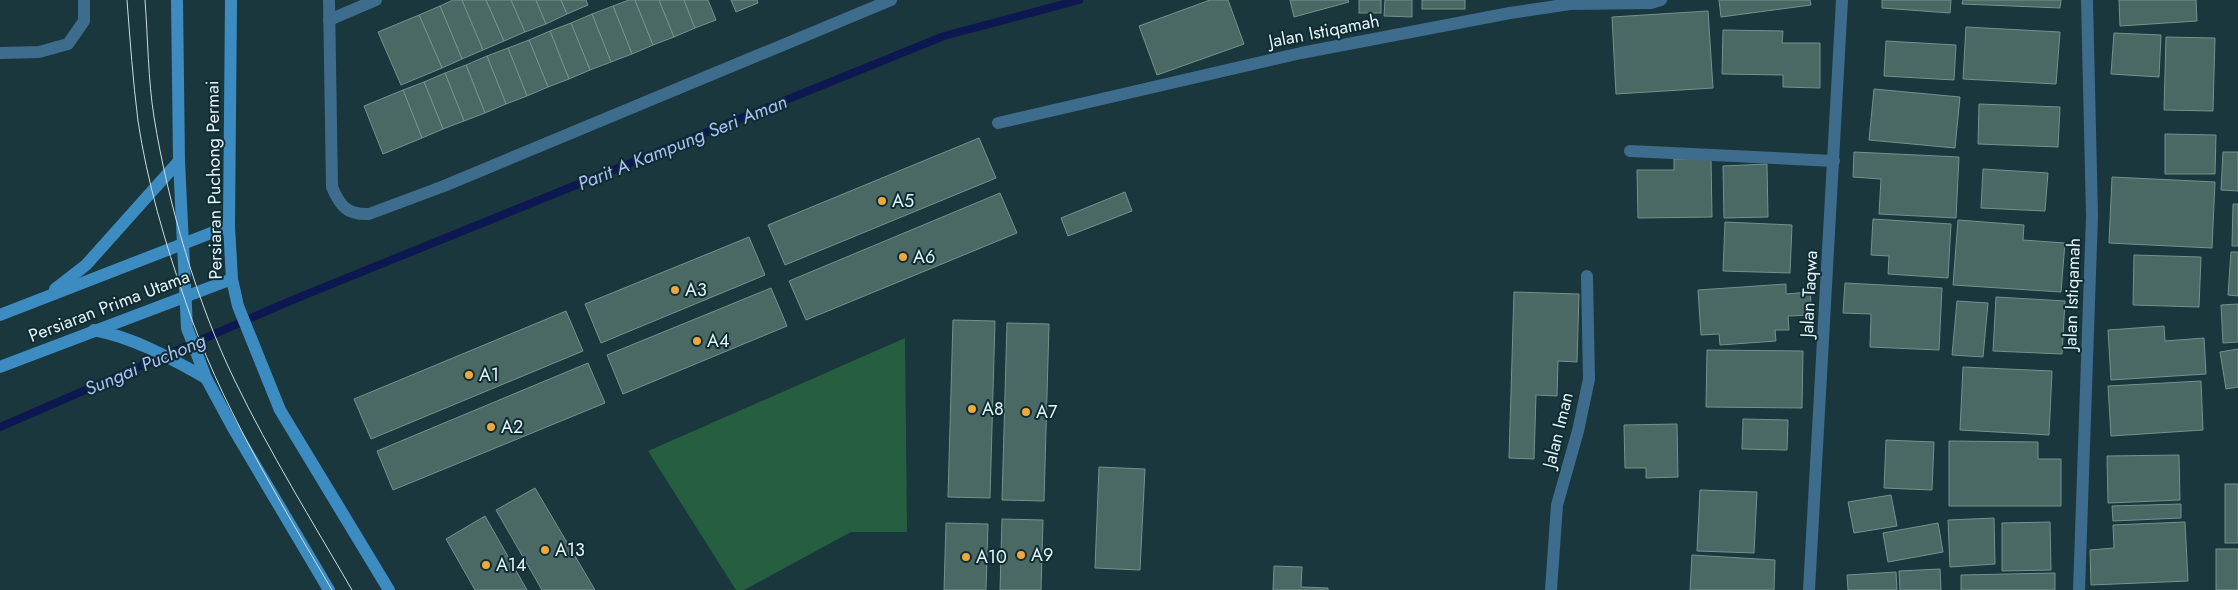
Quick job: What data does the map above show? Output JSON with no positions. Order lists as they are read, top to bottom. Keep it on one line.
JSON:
{"streets":{"main road":["Persiaran Puchong Permai","Persiaran Prima Utama"],"street":["Jalan Istiqamah","Jalan Taqwa","Jalan Iman"]},"crossings":[["Persiaran Puchong Permai","Persiaran Prima Utama"]],"water":["Parit A Kampung Seri Aman","Sungai Puchong"],"places":["A5","A6","A3","A4","A1","A8","A7","A2","A13","A9","A10","A14"]}
